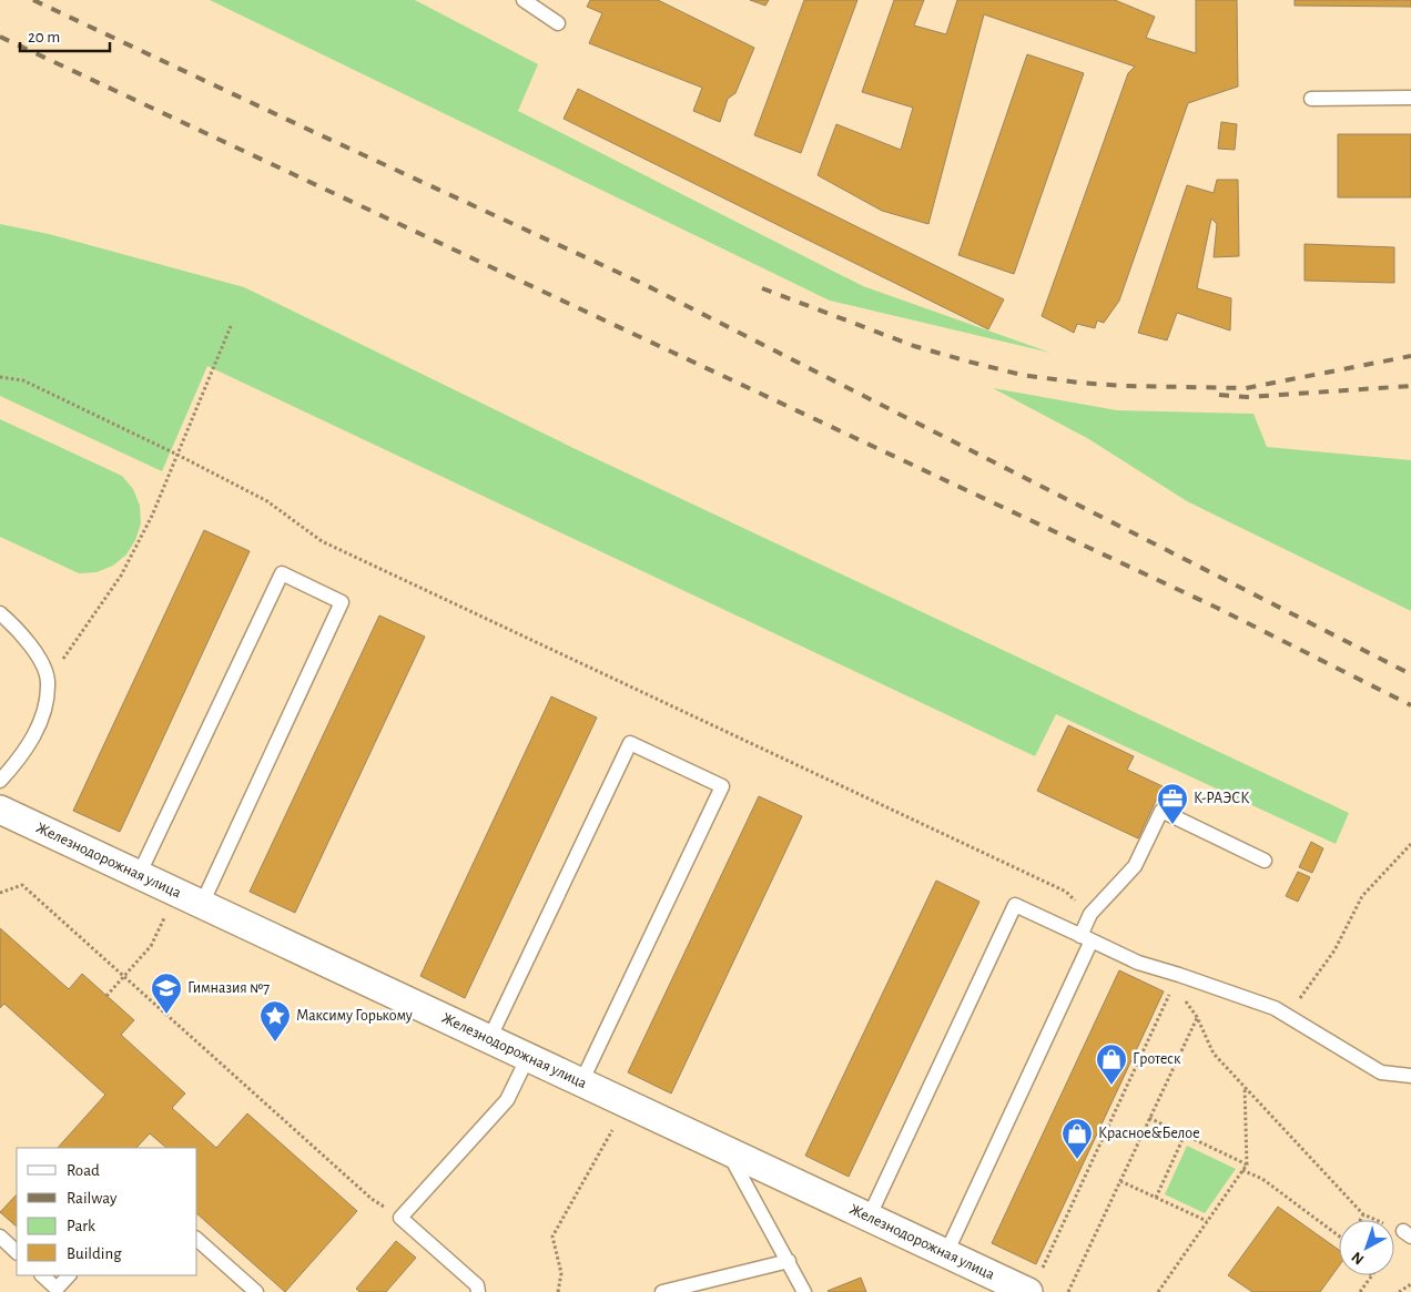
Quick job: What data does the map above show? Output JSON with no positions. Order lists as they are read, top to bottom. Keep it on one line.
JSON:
{"streets":{"street":["Железнодорожная улица"]},"places":{"office":["К-РАЭСК"],"school or university":["Гимназия №7"],"place":["Максиму Горькому"],"shop":["Гротеск","Красное&Белое"]},"legend":["Road","Railway","Park","Building"],"scale_bar":"20 m","north":"bottom left"}
